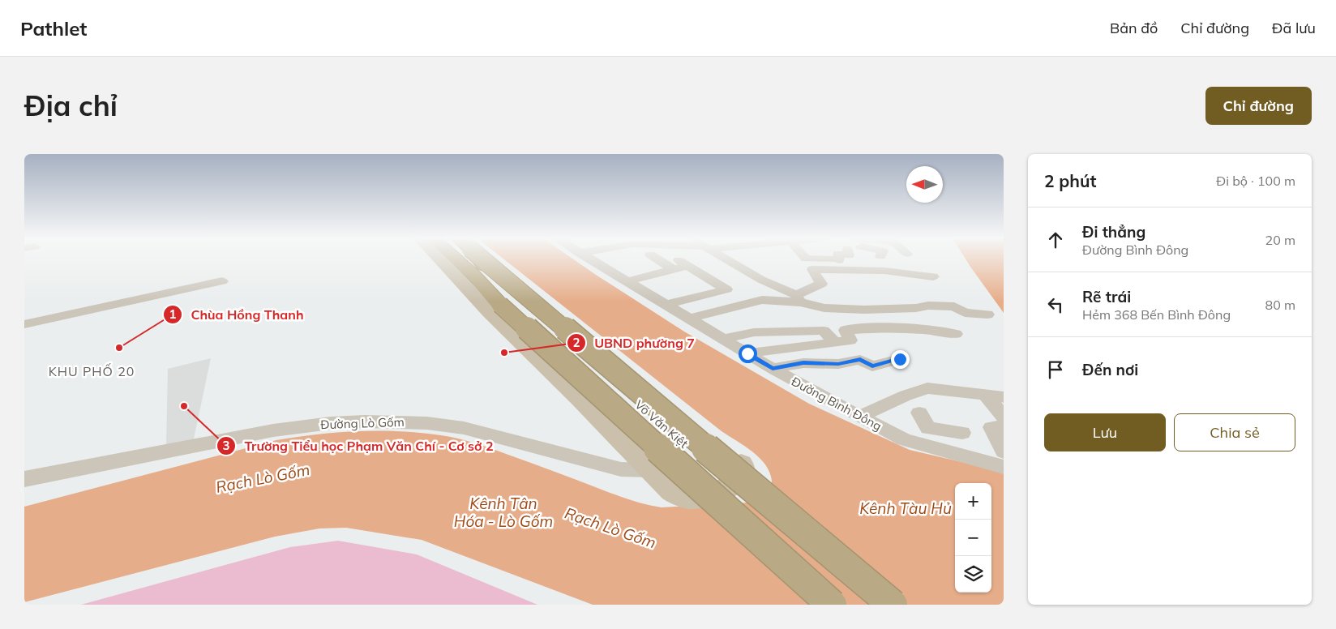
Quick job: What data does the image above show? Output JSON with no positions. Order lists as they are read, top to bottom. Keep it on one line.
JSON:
{"streets":{"highway":["Võ Văn Kiệt"],"street":["Đường Bình Đông","Đường Lò Gốm"]},"districts":["KHU PHỐ 20"],"water":["Rạch Lò Gốm","Kênh Tân Hóa - Lò Gốm","Kênh Tàu Hủ"],"places":["Chùa Hồng Thanh","UBND phường 7","Trường Tiểu học Phạm Văn Chí - Cơ sở 2"],"north":"left","page":{"header":"Pathlet","nav":["Bản đồ","Chỉ đường","Đã lưu"],"buttons":["Chỉ đường",["Lưu","Chia sẻ"]],"title":"Địa chỉ","heading":["2 phút","Đi bộ · 100 m"],"list":[["Đi thẳng","Đường Bình Đông","20 m"],["Rẽ trái","Hẻm 368 Bến Bình Đông","80 m"],"Đến nơi"],"map_buttons":["+","−"]}}
